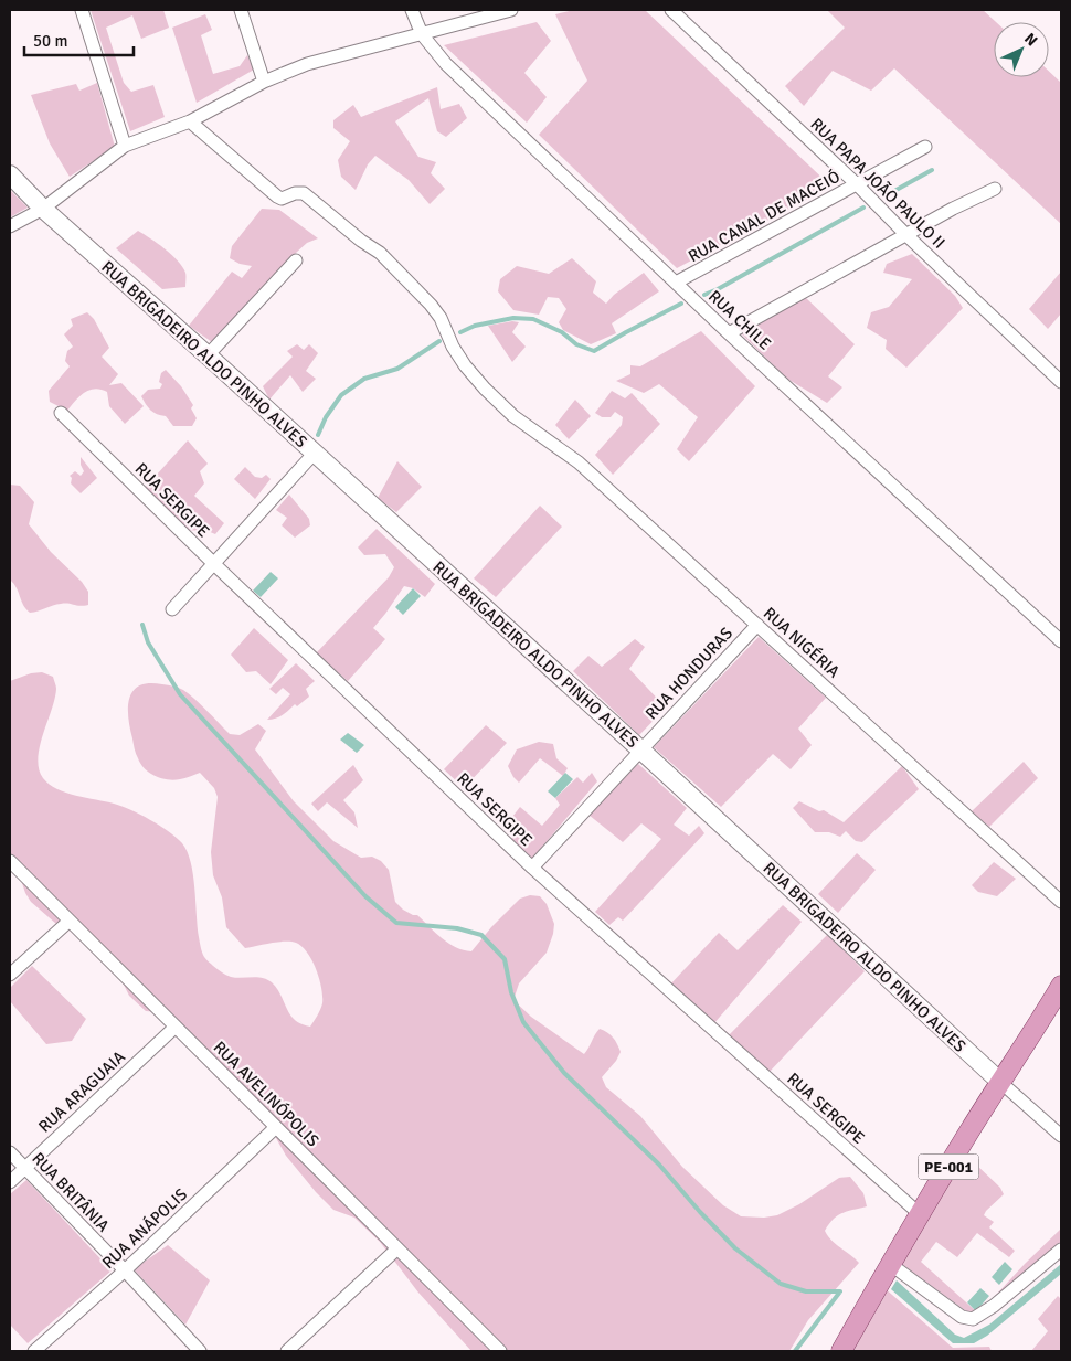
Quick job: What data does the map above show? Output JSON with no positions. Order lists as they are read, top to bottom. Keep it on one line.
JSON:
{"streets":{"main road":["PE-001"],"street":["RUA PAPA JOÃO PAULO II","RUA CANAL DE MACEIÓ","RUA CHILE","RUA BRIGADEIRO ALDO PINHO ALVES","RUA SERGIPE","RUA NIGÉRIA","RUA HONDURAS","RUA ARAGUAIA","RUA AVELINÓPOLIS","RUA BRITÂNIA","RUA ANÁPOLIS"]},"crossings":[["RUA PAPA JOÃO PAULO II","RUA CANAL DE MACEIÓ"],["RUA CANAL DE MACEIÓ","RUA CHILE"],["RUA BRIGADEIRO ALDO PINHO ALVES","RUA HONDURAS"],["RUA BRIGADEIRO ALDO PINHO ALVES","PE-001"],["RUA SERGIPE","RUA HONDURAS"],["RUA SERGIPE","PE-001"],["RUA NIGÉRIA","RUA HONDURAS"],["RUA ARAGUAIA","RUA AVELINÓPOLIS"],["RUA ARAGUAIA","RUA BRITÂNIA"],["RUA AVELINÓPOLIS","RUA ANÁPOLIS"],["RUA BRITÂNIA","RUA ANÁPOLIS"]],"scale_bar":"50 m","north":"top right"}
